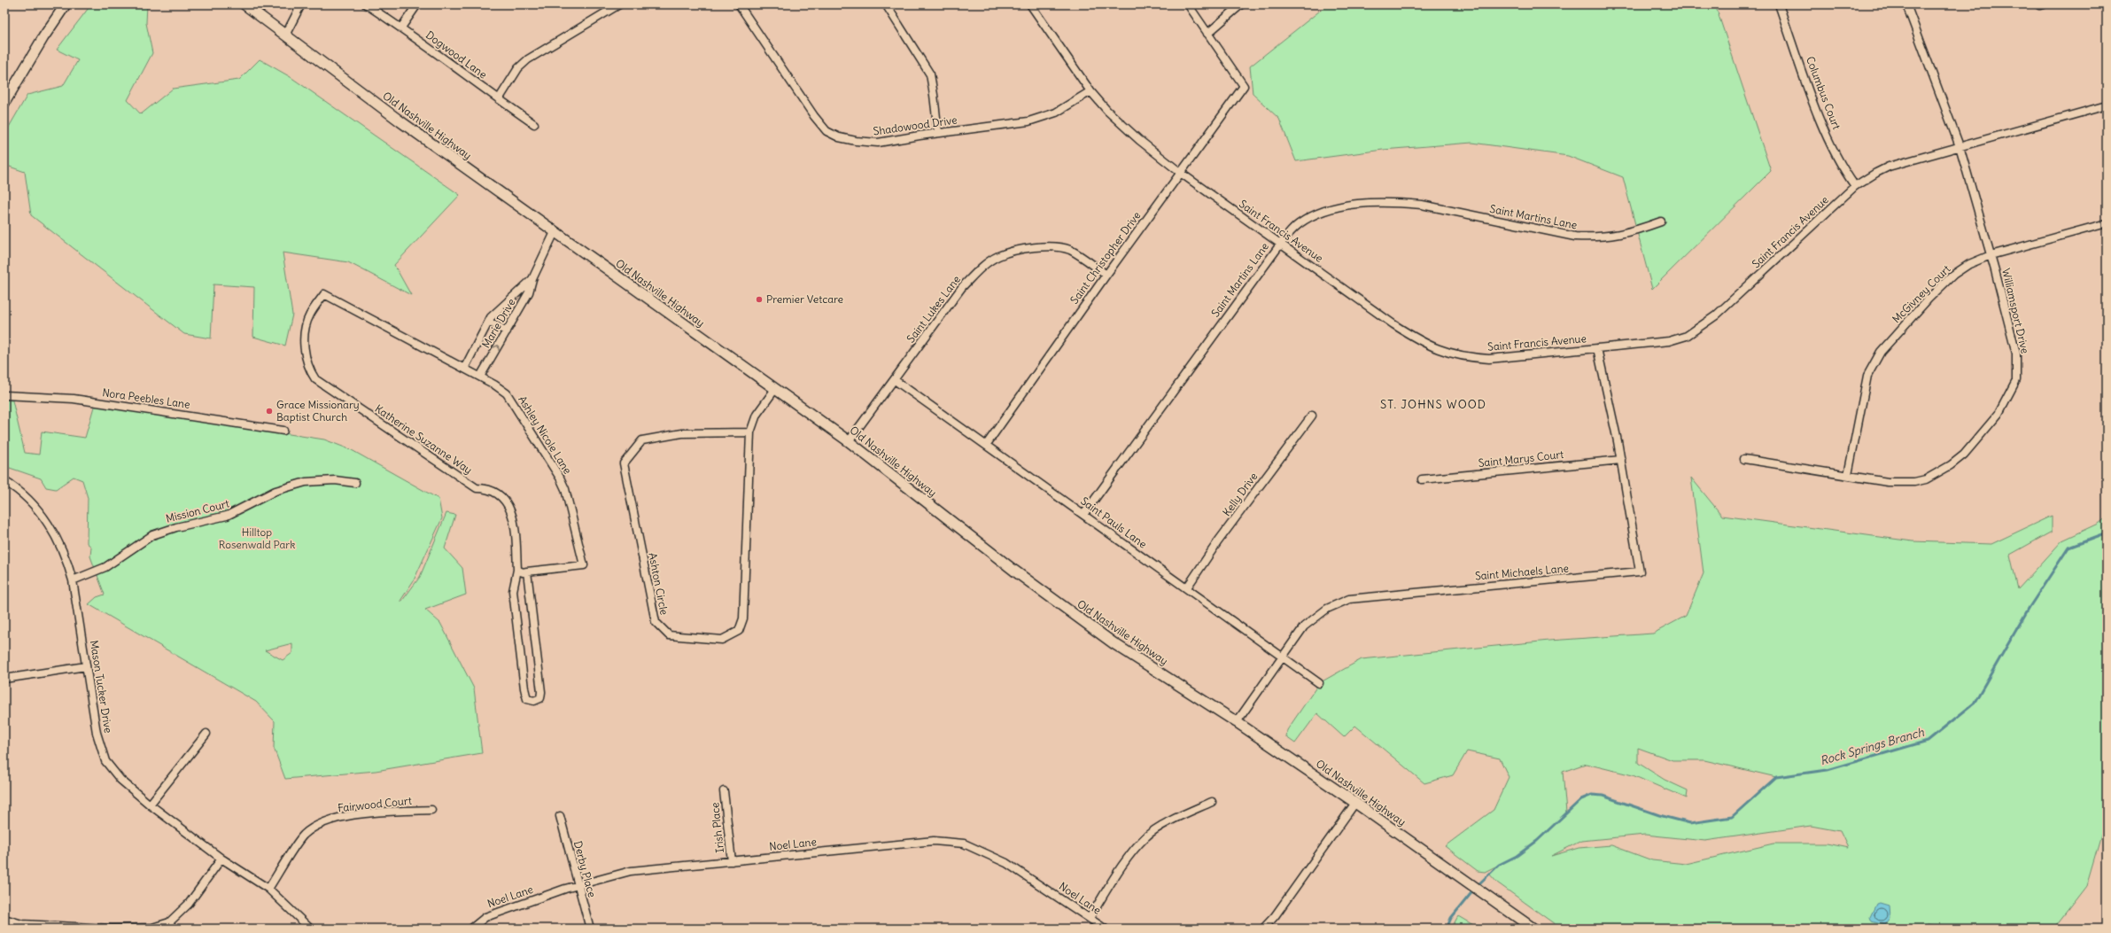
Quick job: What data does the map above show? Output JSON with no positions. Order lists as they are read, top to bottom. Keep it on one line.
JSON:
{"streets":{"main road":["Old Nashville Highway"],"street":["Dogwood Lane","Columbus Court","Shadowood Drive","Saint Martins Lane","Saint Francis Avenue","Saint Christopher Drive","McGivney Court","Saint Lukes Lane","Williamsport Drive","Marie Drive","Nora Peebles Lane","Ashley Nicole Lane","Katherine Suzanne Way","Saint Marys Court","Kelly Drive","Mission Court","Saint Pauls Lane","Saint Michaels Lane","Ashton Circle","Mason Tucker Drive","Fairwood Court","Irish Place","Noel Lane","Derby Place"]},"crossings":[["Columbus Court","Saint Francis Avenue"],["Old Nashville Highway","Saint Lukes Lane"],["Old Nashville Highway","Marie Drive"],["Old Nashville Highway","Saint Michaels Lane"],["Old Nashville Highway","Ashton Circle"],["Shadowood Drive","Saint Francis Avenue"],["Saint Martins Lane","Saint Francis Avenue"],["Saint Martins Lane","Saint Pauls Lane"],["Saint Francis Avenue","Saint Christopher Drive"],["Saint Francis Avenue","Williamsport Drive"],["Saint Francis Avenue","Saint Michaels Lane"],["Saint Christopher Drive","Saint Lukes Lane"],["Saint Christopher Drive","Saint Pauls Lane"],["McGivney Court","Williamsport Drive"],["Saint Lukes Lane","Saint Pauls Lane"],["Marie Drive","Ashley Nicole Lane"],["Ashley Nicole Lane","Katherine Suzanne Way"],["Saint Marys Court","Saint Michaels Lane"],["Kelly Drive","Saint Pauls Lane"],["Mission Court","Mason Tucker Drive"],["Saint Pauls Lane","Saint Michaels Lane"],["Mason Tucker Drive","Fairwood Court"],["Irish Place","Noel Lane"],["Noel Lane","Derby Place"]],"districts":["ST. JOHNS WOOD"],"water":["Rock Springs Branch"],"parks":["Hilltop Rosenwald Park"],"places":["Premier Vetcare","Grace Missionary Baptist Church"]}
